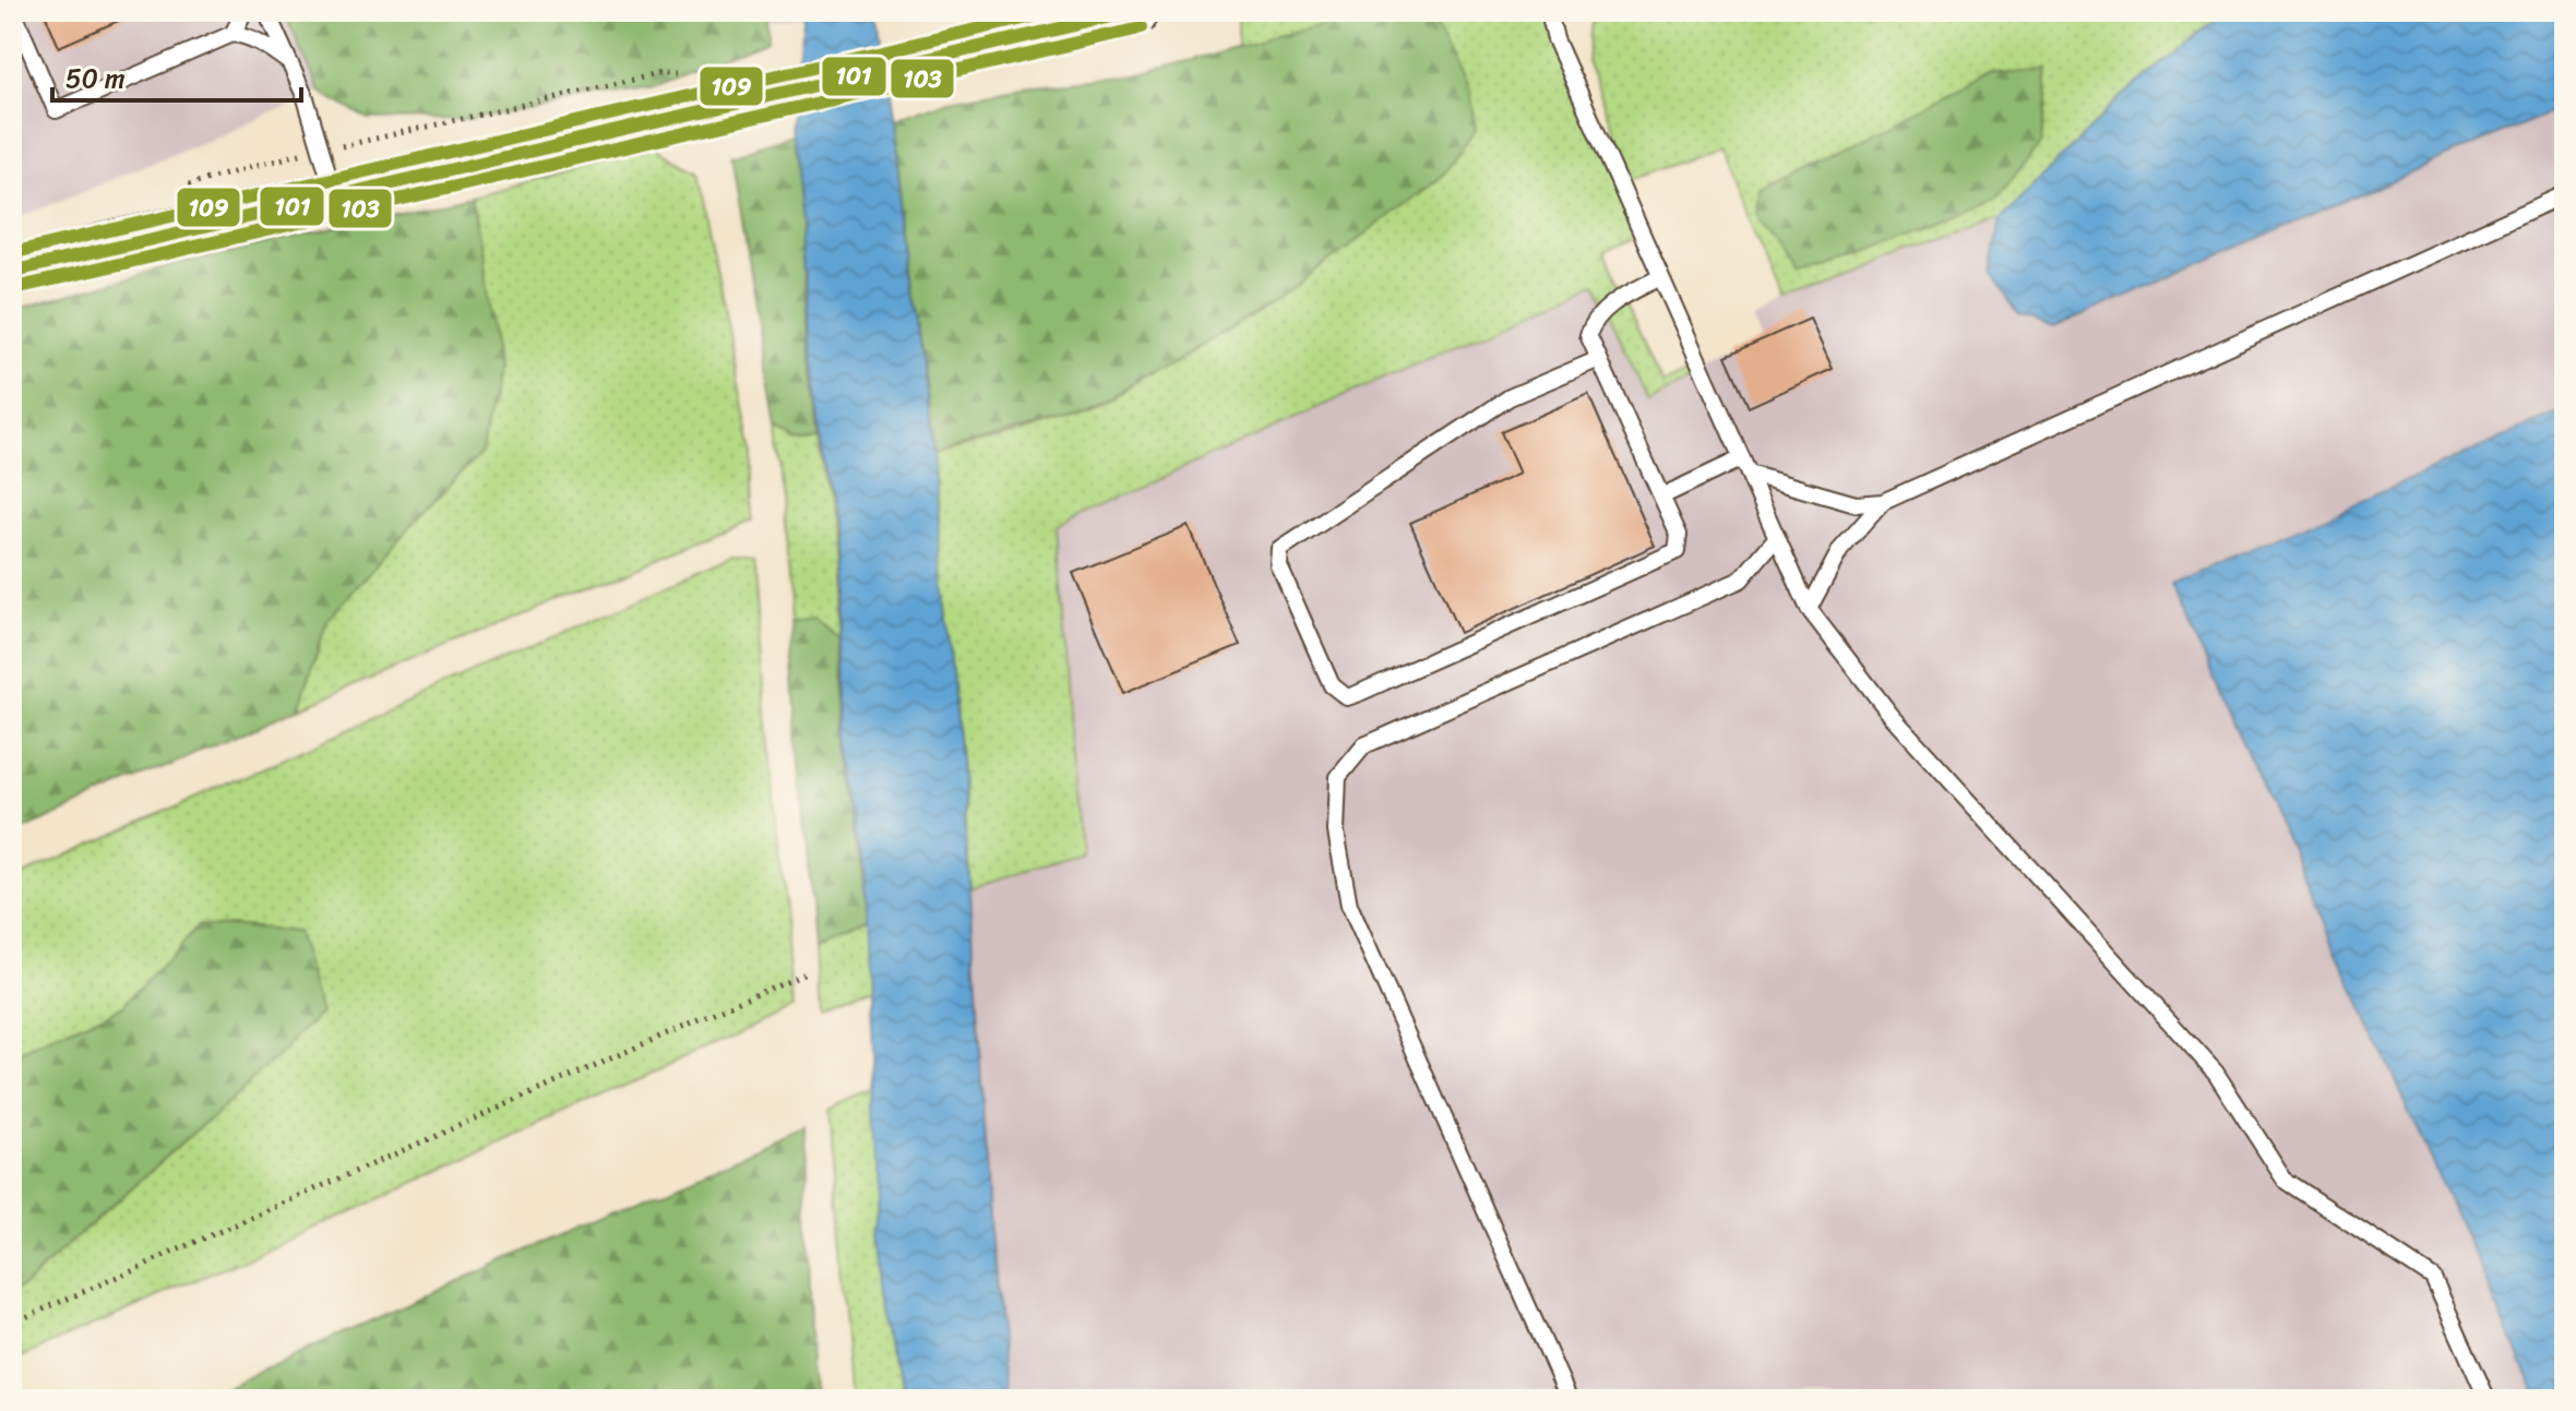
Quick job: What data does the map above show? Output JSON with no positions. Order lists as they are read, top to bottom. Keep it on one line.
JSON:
{"lines":["transit line 101","transit line 109","transit line 103"],"scale_bar":"50 m"}
